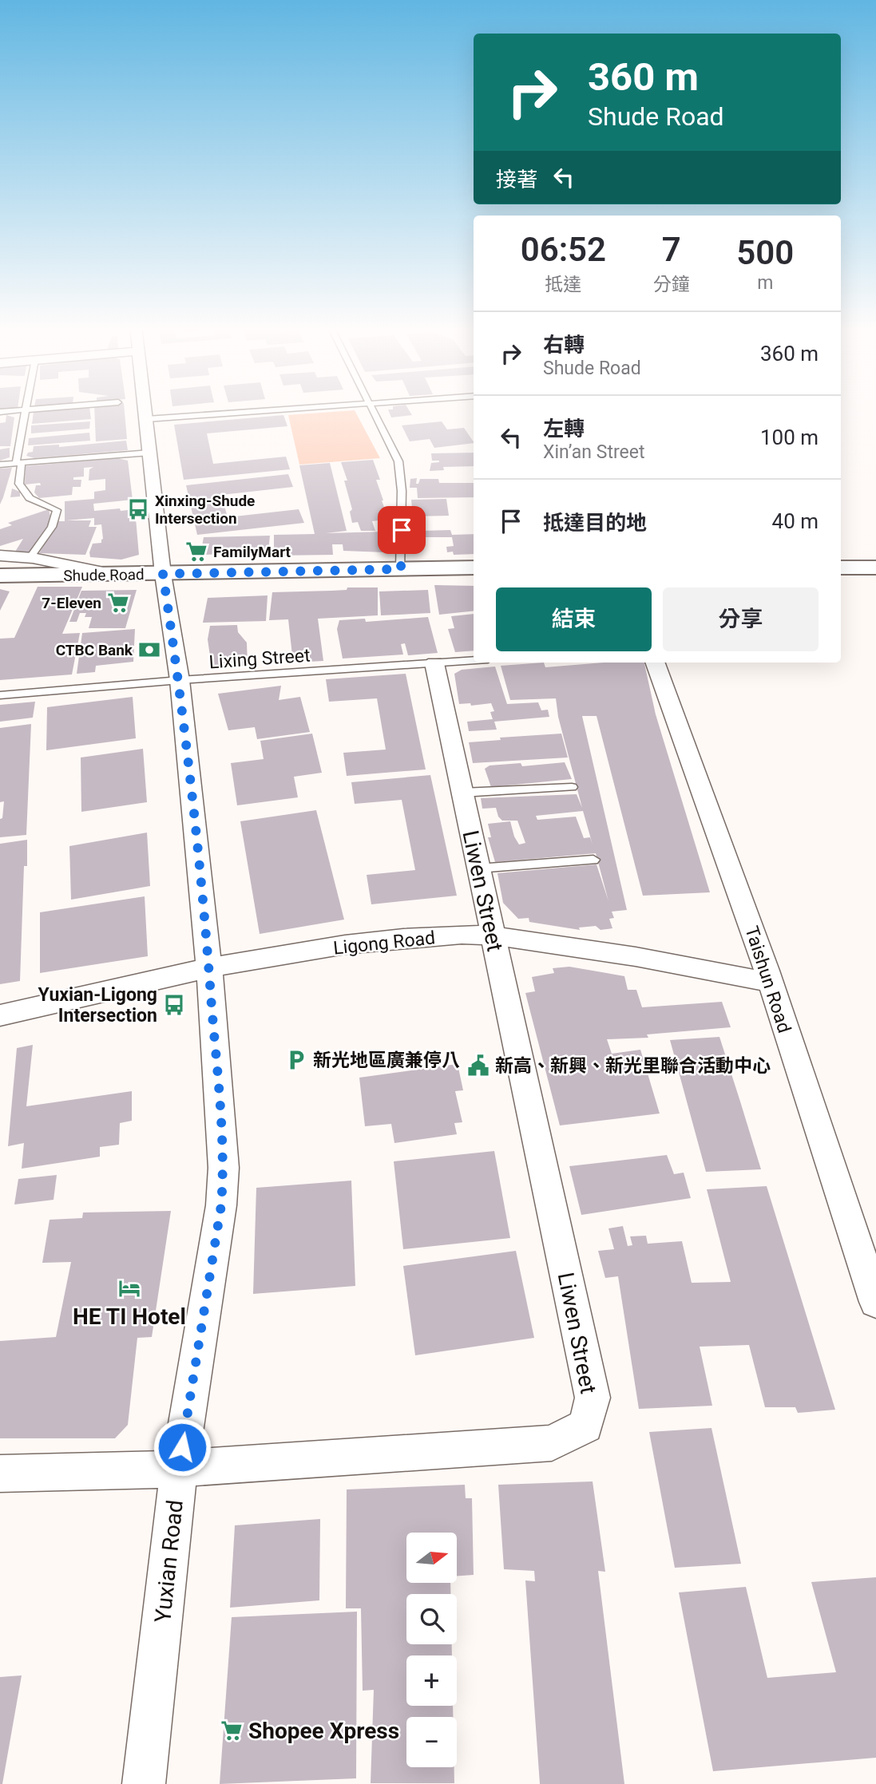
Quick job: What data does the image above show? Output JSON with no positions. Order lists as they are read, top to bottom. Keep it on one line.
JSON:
{"streets":{"street":["Shude Road","Liwen Street","Ligong Road","Taishun Road","Yuxian Road"],"lane":["Lixing Street"]},"crossings":[["Shude Road","Yuxian Road"],["Lixing Street","Liwen Street"],["Lixing Street","Yuxian Road"],["Liwen Street","Ligong Road"],["Liwen Street","Yuxian Road"],["Ligong Road","Taishun Road"],["Ligong Road","Yuxian Road"]],"places":{"bus stop":["Xinxing-Shude Intersection","Yuxian-Ligong Intersection"],"supermarket":["FamilyMart","7-Eleven","Shopee Xpress"],"bank":["CTBC Bank"],"parking":["新光地區廣兼停八"],"public building":["新高、新興、新光里聯合活動中心"],"hotel":["HE TI Hotel"]},"north":"right","page":{"turn":["360 m","Shude Road"],"then":"接著","eta":["06:52","抵達","7","分鐘","500","m"],"list":[{"name":"右轉","note":"Shude Road","value":"360 m"},{"name":"左轉","note":"Xin’an Street","value":"100 m"},{"name":"抵達目的地","value":"40 m"}],"buttons":["結束","分享"],"map_buttons":["+","−"]}}
